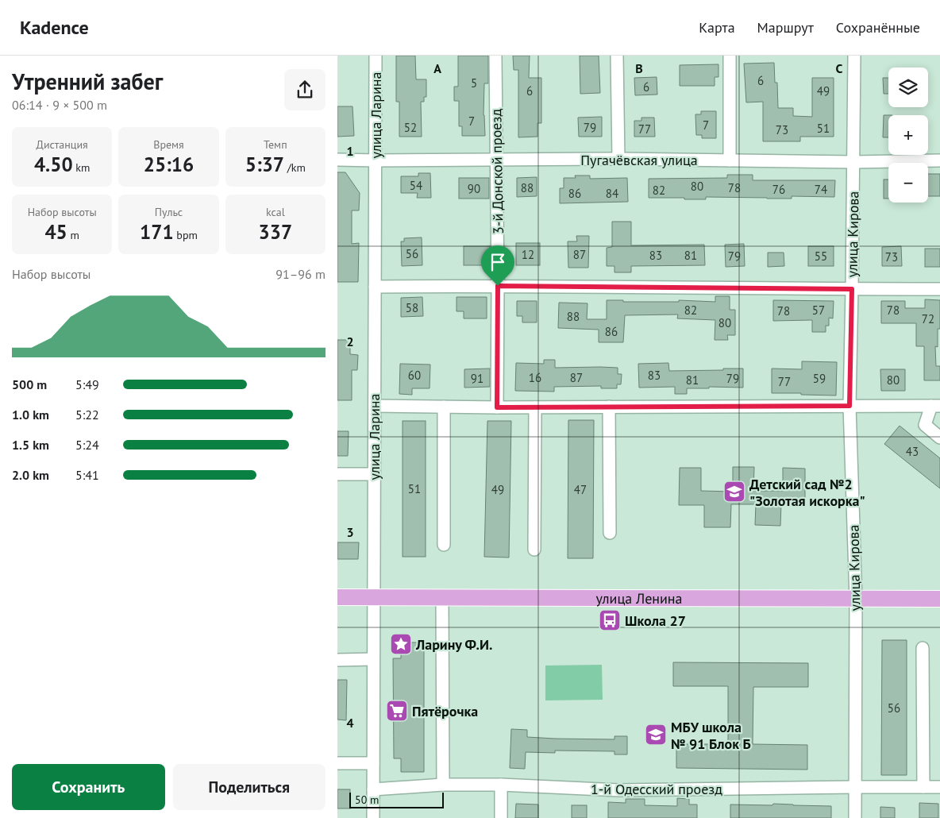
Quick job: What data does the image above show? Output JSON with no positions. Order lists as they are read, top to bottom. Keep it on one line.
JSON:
{"streets":{"main road":["улица Ленина"],"street":["улица Ларина","Пугачёвская улица","3-й Донской проезд","улица Кирова","1-й Одесский проезд"]},"crossings":[["улица Ларина","Пугачёвская улица"],["улица Ларина","улица Ленина"],["улица Ларина","1-й Одесский проезд"],["Пугачёвская улица","3-й Донской проезд"],["Пугачёвская улица","улица Кирова"],["улица Кирова","улица Ленина"],["улица Кирова","1-й Одесский проезд"]],"places":{"school or university":["Детский сад №2 \"Золотая искорка\"","МБУ школа № 91 Блок Б"],"bus stop":["Школа 27"],"place":["Ларину Ф.И."],"supermarket":["Пятёрочка"]},"house_numbers":["6","5","6","6","49","7","7","52","79","51","77","73","54","80","88","78","90","76","74","82","86","84","56","12","87","83","81","79","55","73","58","82","57","78","78","88","72","80","86","60","83","16","87","91","79","59","81","80","77","43","51","49","47","56"],"scale_bar":"50 m","page":{"header":"Kadence","nav":["Карта","Маршрут","Сохранённые"],"heading":["Утренний забег","06:14 · 9 × 500 m"],"map_buttons":["+","−"],"stats":[["Дистанция","4.50 km"],["Время","25:16"],["Темп","5:37 /km"],["Набор высоты","45 m"],["Пульс","171 bpm"],["kcal","337"]],"chart":["Набор высоты","91–96 m"],"list":[{"name":"500 m","note":"5:49"},{"name":"1.0 km","note":"5:22"},{"name":"1.5 km","note":"5:24"},{"name":"2.0 km","note":"5:41"}],"buttons":["Сохранить","Поделиться"],"scale":"50 m"},"grid":{"columns":["A","B","C"],"rows":["1","2","3","4"]}}
